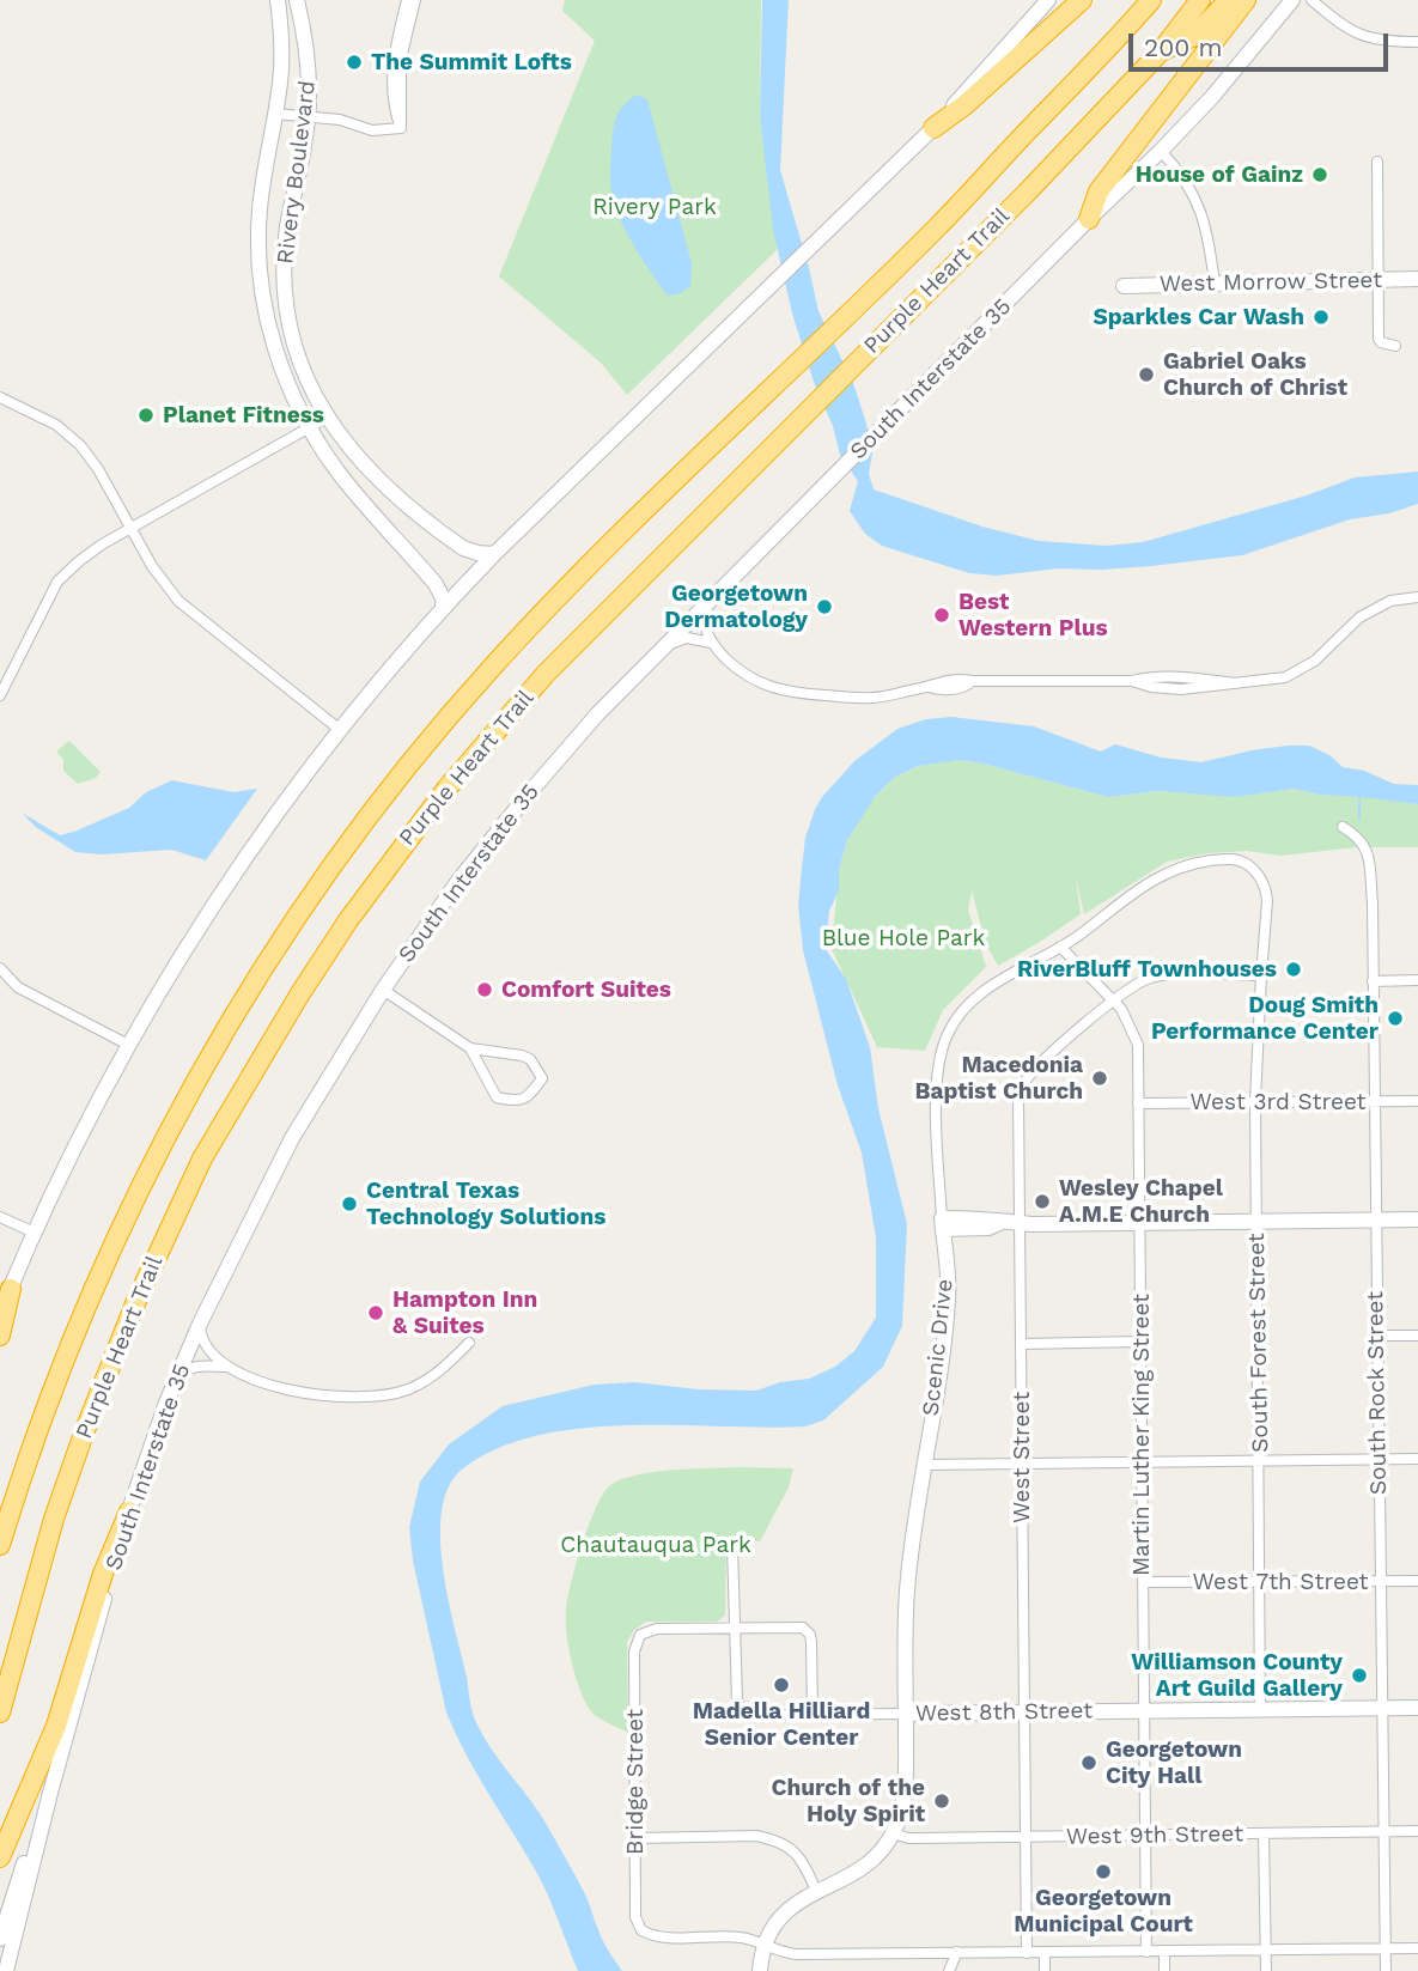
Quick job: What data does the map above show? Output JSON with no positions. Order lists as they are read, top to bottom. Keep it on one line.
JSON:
{"streets":{"highway":["Purple Heart Trail"],"main road":["Rivery Boulevard","West Morrow Street","South Interstate 35","Scenic Drive","West 8th Street"],"street":["West 3rd Street","South Forest Street","South Rock Street","Martin Luther King Street","West Street","West 7th Street","Bridge Street","West 9th Street"]},"crossings":[["West 3rd Street","South Forest Street"],["West 3rd Street","South Rock Street"],["West 3rd Street","Martin Luther King Street"],["South Forest Street","Scenic Drive"],["South Forest Street","West Street"],["South Forest Street","West 7th Street"],["South Forest Street","West 8th Street"],["Scenic Drive","Martin Luther King Street"],["Scenic Drive","West Street"],["Scenic Drive","West 8th Street"],["Scenic Drive","Bridge Street"],["Scenic Drive","West 9th Street"],["South Rock Street","West 7th Street"],["South Rock Street","West 8th Street"],["South Rock Street","West 9th Street"],["Martin Luther King Street","West Street"],["Martin Luther King Street","West 7th Street"],["Martin Luther King Street","West 8th Street"],["Martin Luther King Street","West 9th Street"],["West Street","West 8th Street"],["West Street","West 9th Street"],["West 8th Street","Bridge Street"]],"parks":["Rivery Park","Blue Hole Park","Chautauqua Park"],"places":["The Summit Lofts","House of Gainz","Sparkles Car Wash","Gabriel Oaks Church of Christ","Planet Fitness","Georgetown Dermatology","Best Western Plus","RiverBluff Townhouses","Comfort Suites","Doug Smith Performance Center","Macedonia Baptist Church","Wesley Chapel A.M.E Church","Central Texas Technology Solutions","Hampton Inn & Suites","Williamson County Art Guild Gallery","Madella Hilliard Senior Center","Georgetown City Hall","Church of the Holy Spirit","Georgetown Municipal Court"],"scale_bar":"200 m"}
